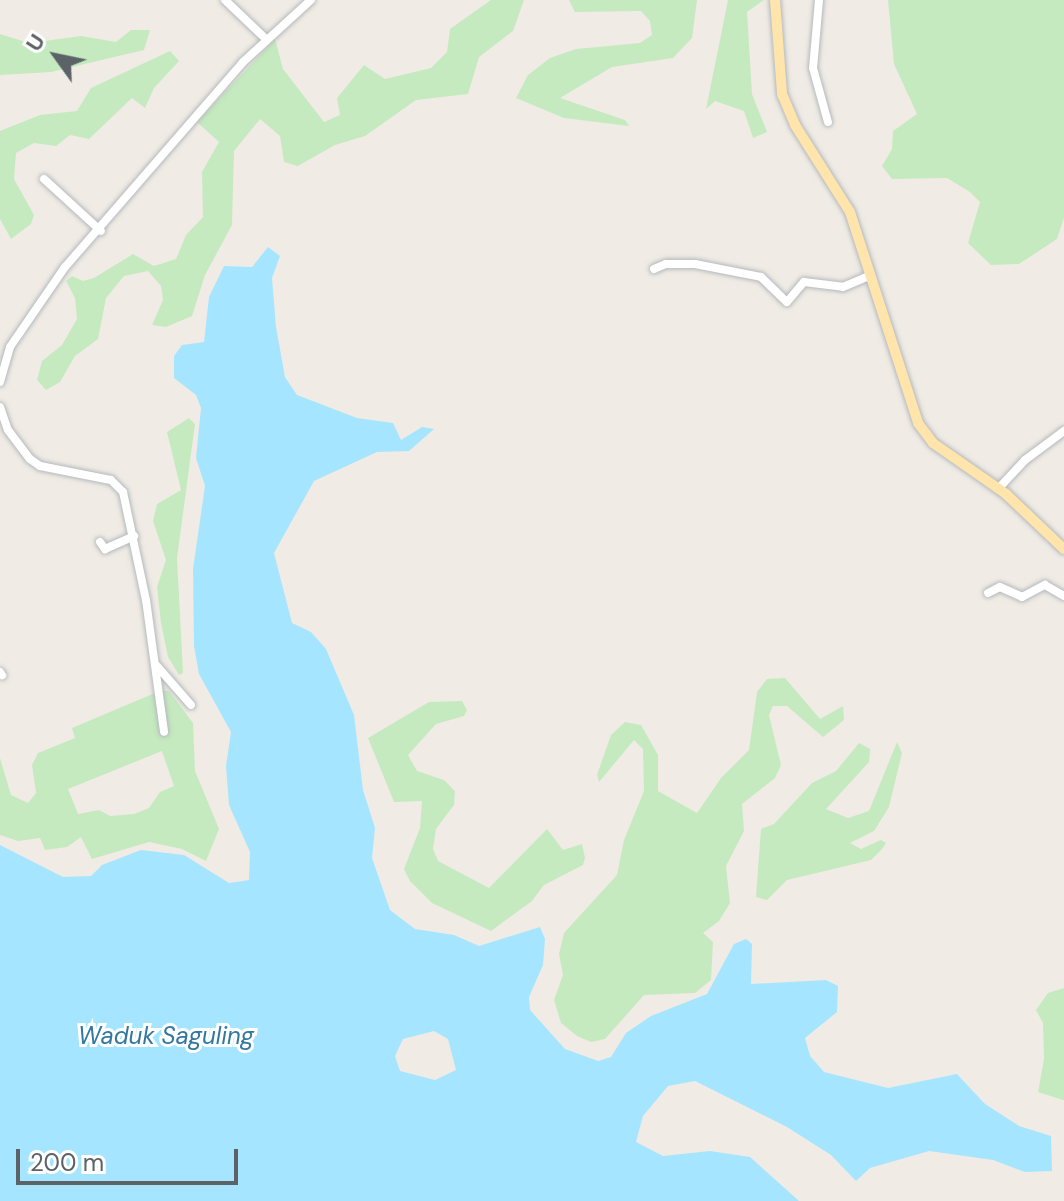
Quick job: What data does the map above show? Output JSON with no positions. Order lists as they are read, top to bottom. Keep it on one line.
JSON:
{"water":["Waduk Saguling"],"scale_bar":"200 m","north":"top left"}
